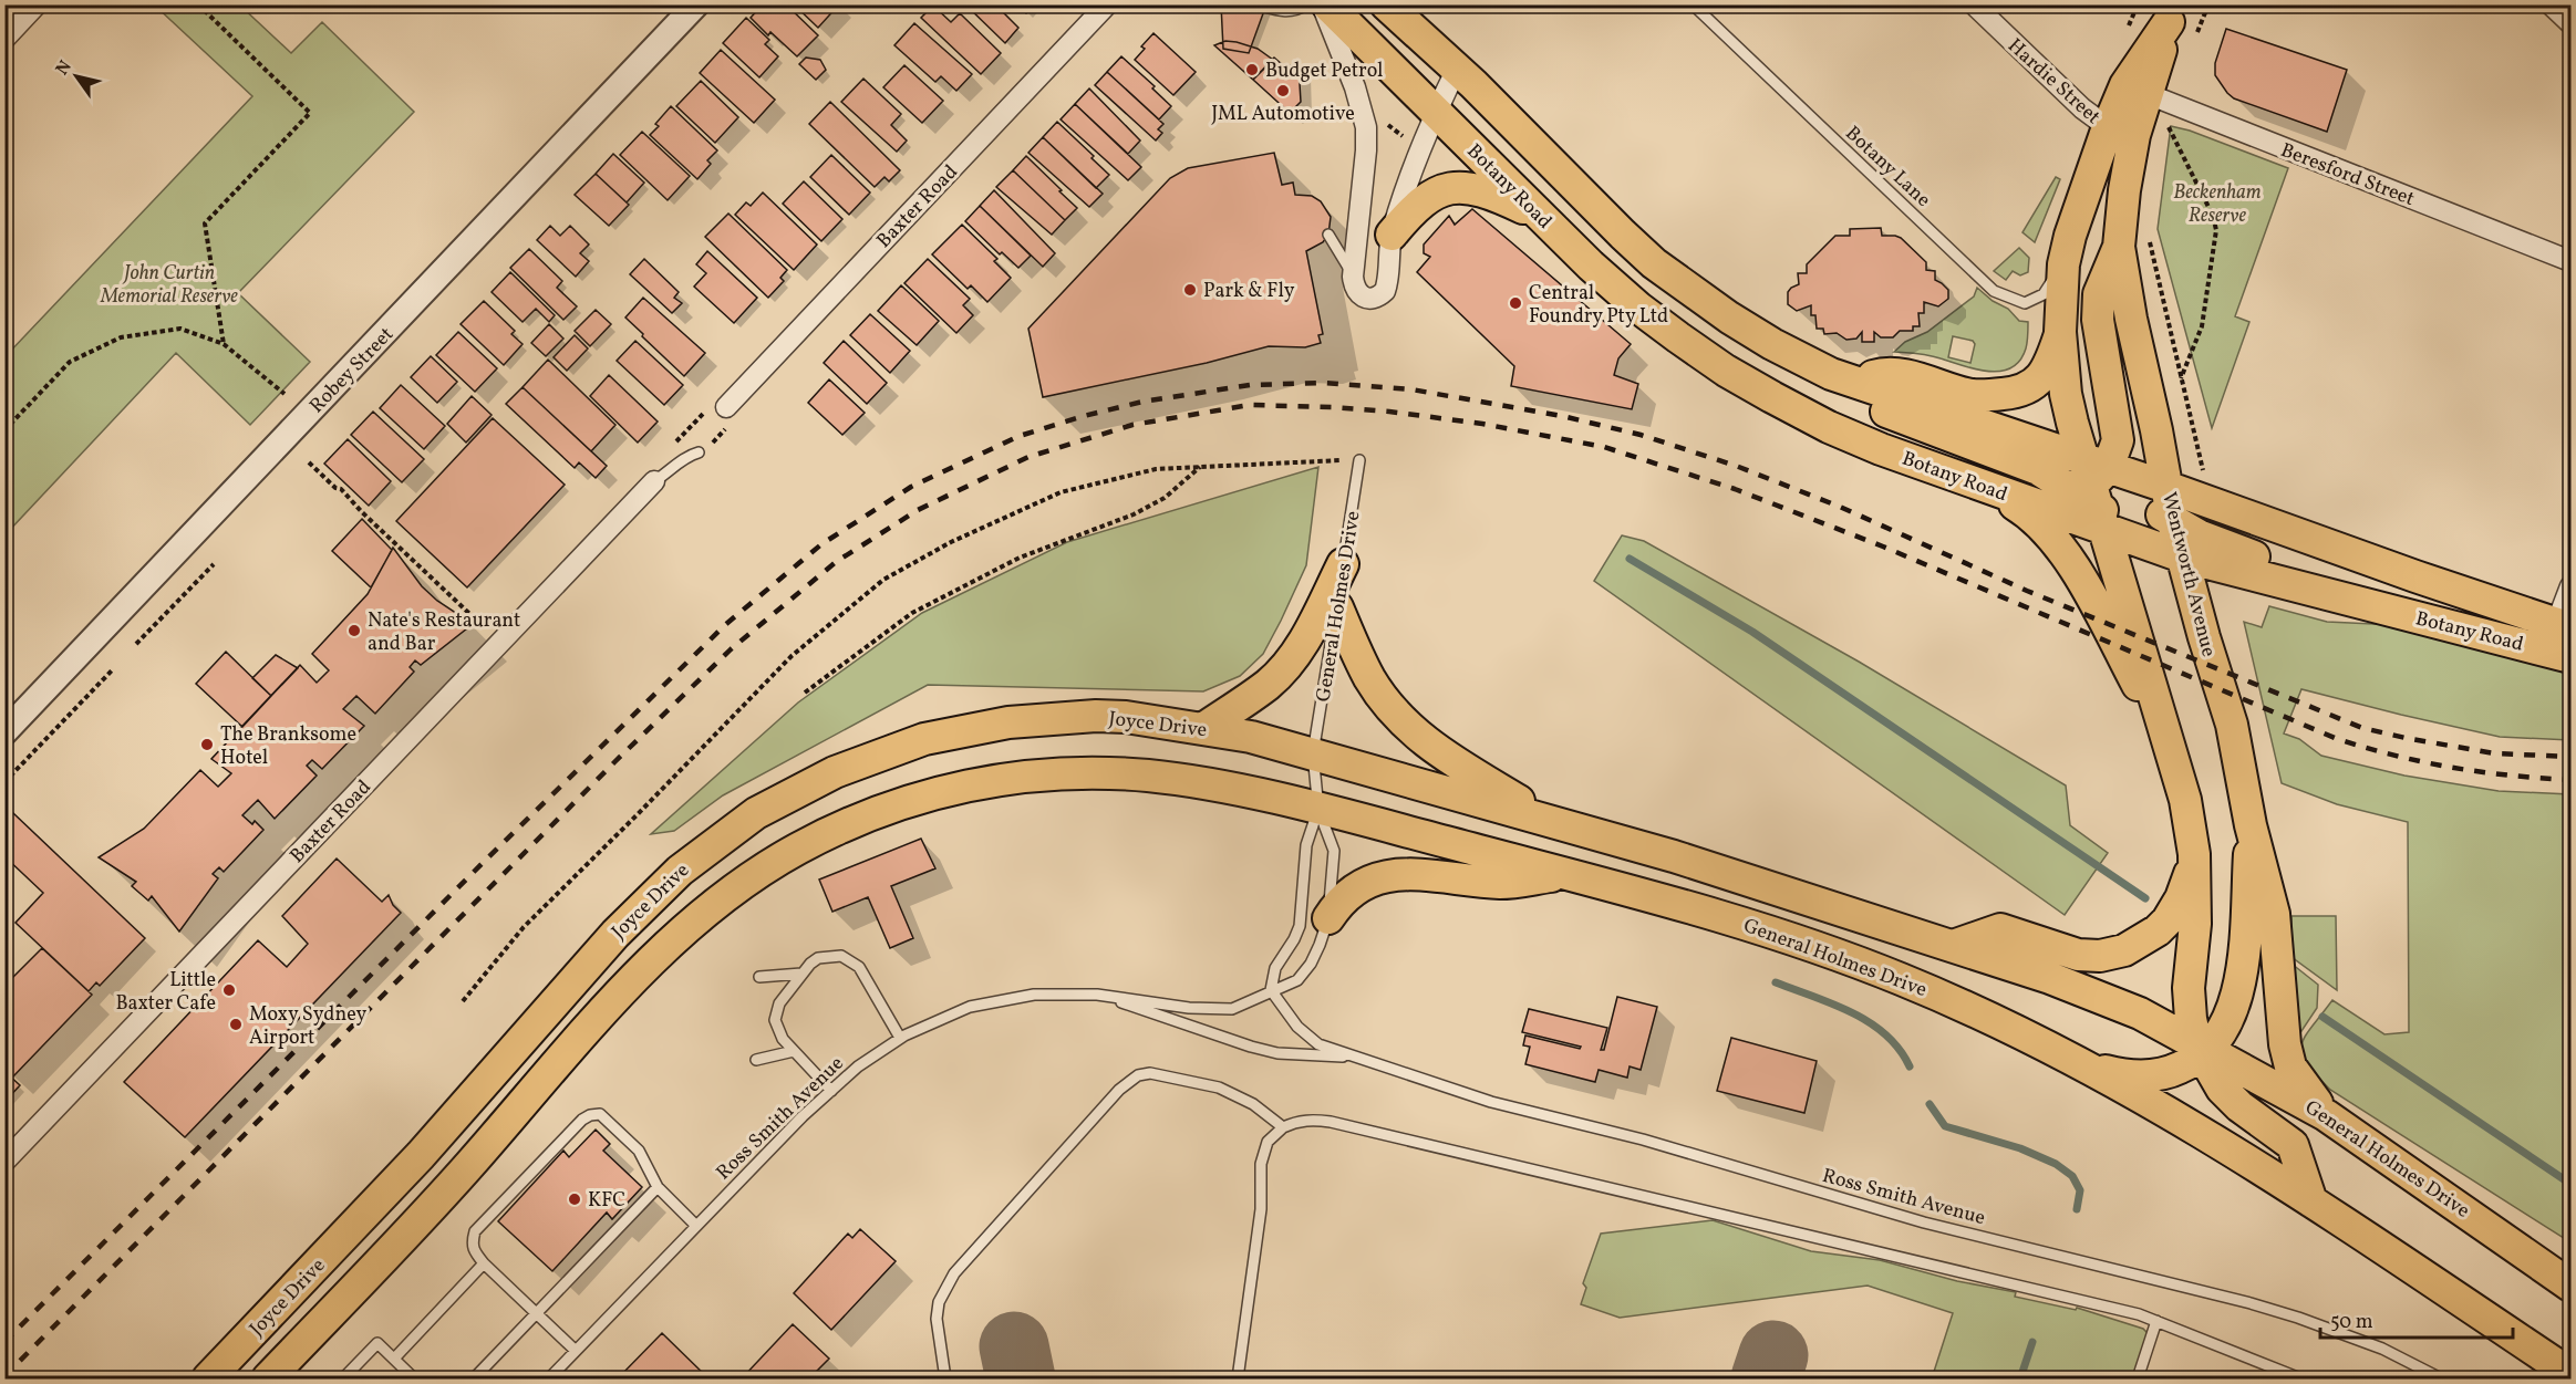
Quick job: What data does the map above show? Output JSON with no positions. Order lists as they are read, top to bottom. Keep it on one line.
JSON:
{"streets":{"main road":["Botany Road","Wentworth Avenue","General Holmes Drive","Joyce Drive"],"street":["Hardie Street","Beresford Street","Baxter Road","Robey Street"],"lane":["Botany Lane","Ross Smith Avenue"]},"crossings":[["Hardie Street","Wentworth Avenue"],["Botany Lane","Wentworth Avenue"],["Beresford Street","Wentworth Avenue"],["Botany Road","Wentworth Avenue"],["Wentworth Avenue","General Holmes Drive"],["General Holmes Drive","Joyce Drive"],["General Holmes Drive","Ross Smith Avenue"]],"parks":["Beckenham Reserve","John Curtin Memorial Reserve"],"places":["Budget Petrol","JML Automotive","Park & Fly","Central Foundry Pty Ltd","Nate's Restaurant and Bar","The Branksome Hotel","Little Baxter Cafe","Moxy Sydney Airport","KFC"],"scale_bar":"50 m","north":"top left"}
